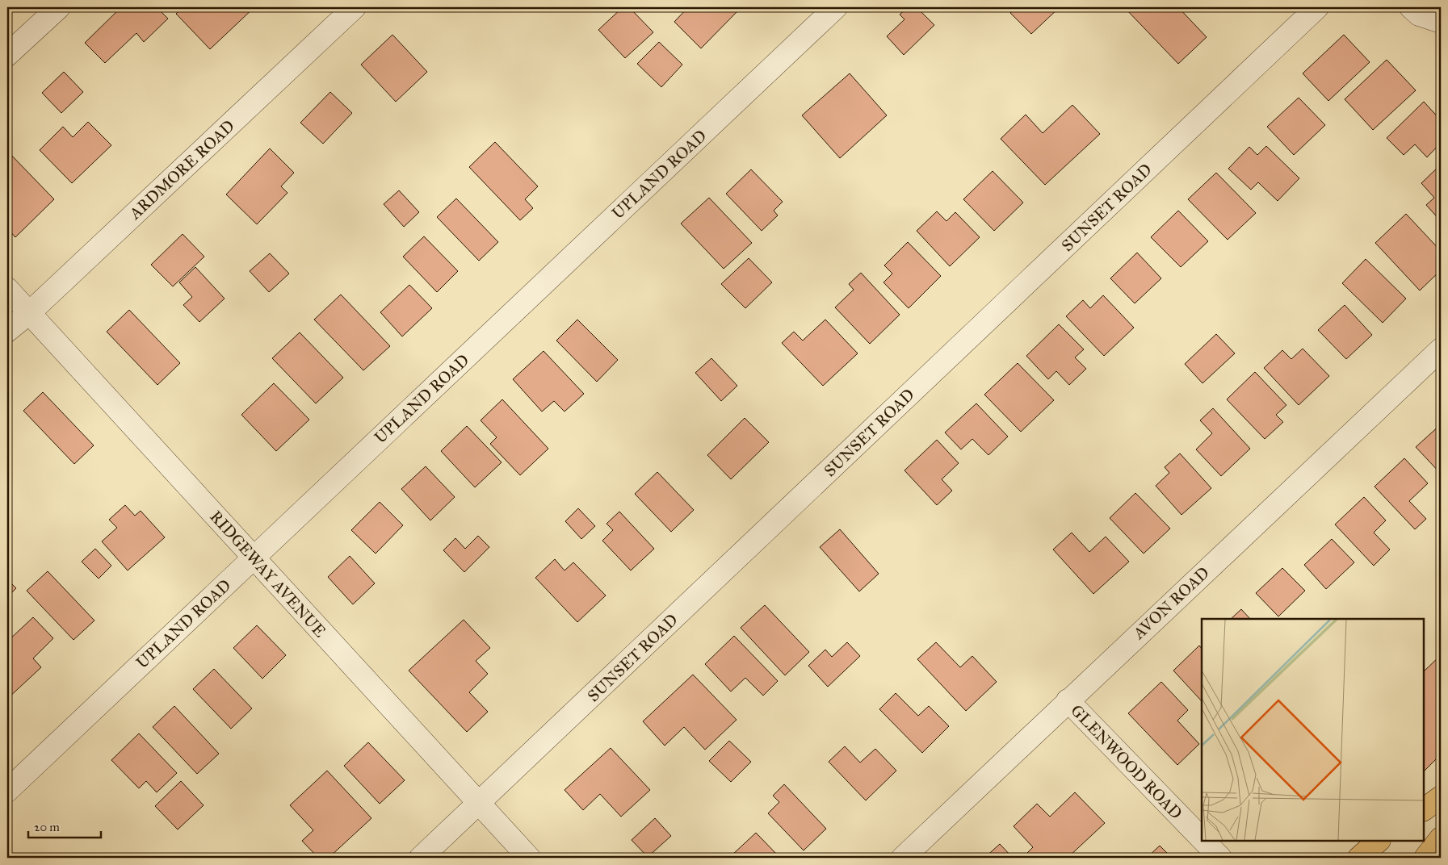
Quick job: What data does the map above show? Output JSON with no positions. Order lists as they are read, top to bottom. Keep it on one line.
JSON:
{"streets":{"street":["ARDMORE ROAD","UPLAND ROAD","SUNSET ROAD","RIDGEWAY AVENUE","AVON ROAD","GLENWOOD ROAD"]},"crossings":[["ARDMORE ROAD","RIDGEWAY AVENUE"],["UPLAND ROAD","RIDGEWAY AVENUE"],["SUNSET ROAD","RIDGEWAY AVENUE"],["AVON ROAD","GLENWOOD ROAD"]],"scale_bar":"20 m"}
